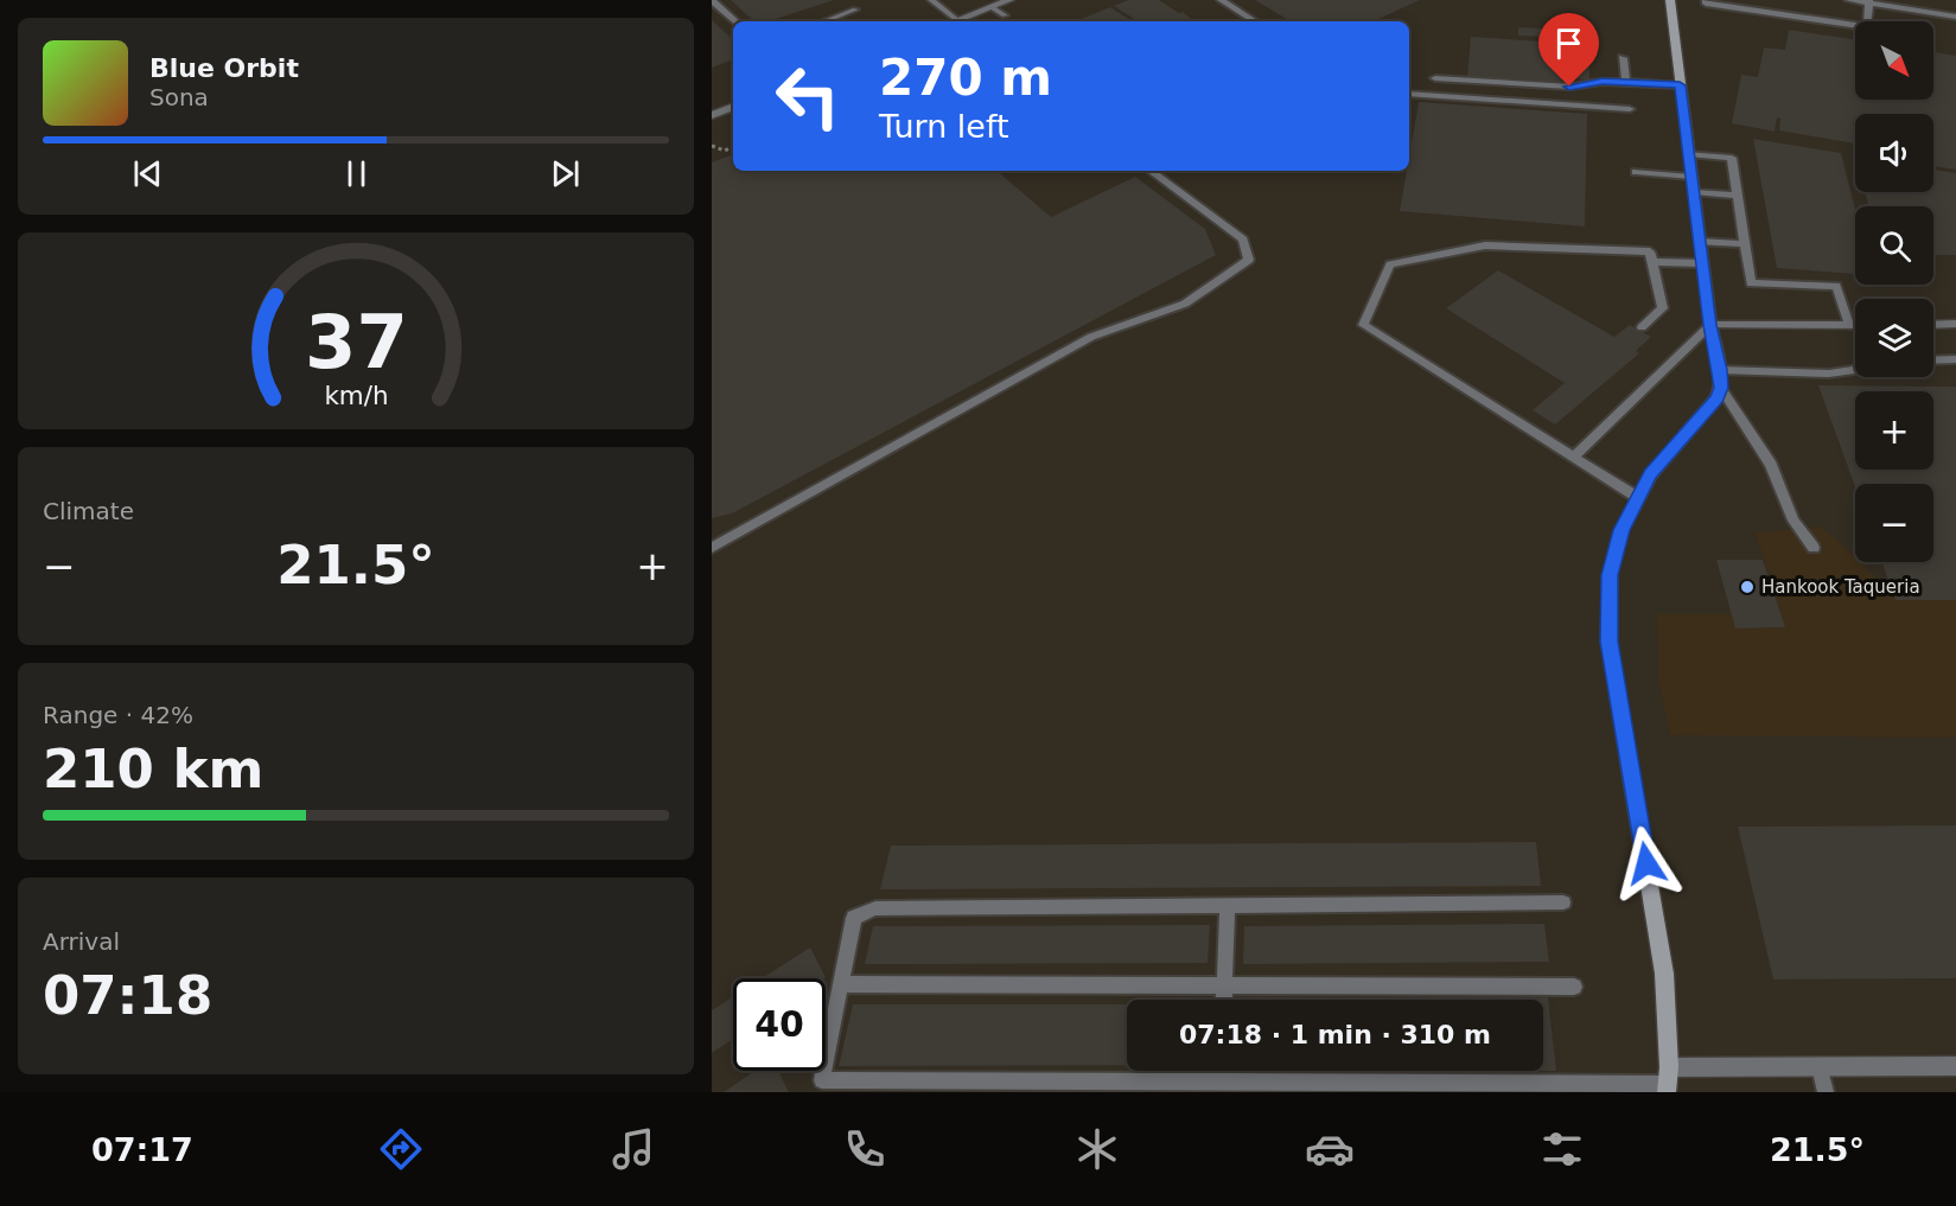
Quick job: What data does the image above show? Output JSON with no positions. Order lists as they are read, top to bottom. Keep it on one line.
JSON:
{"places":["Hankook Taqueria"],"north":"bottom right","page":{"map_buttons":["+","−"],"turn":["270 m","Turn left"],"song":["Blue Orbit","Sona"],"tile":["Climate",["Range · 42%","210 km"],["Arrival","07:18"]],"heat":["−","21.5°","+"],"limit":"40","trip":"07:18 · 1 min · 310 m","tabs":["07:17","21.5°"],"gauge":["37","km/h"]}}
